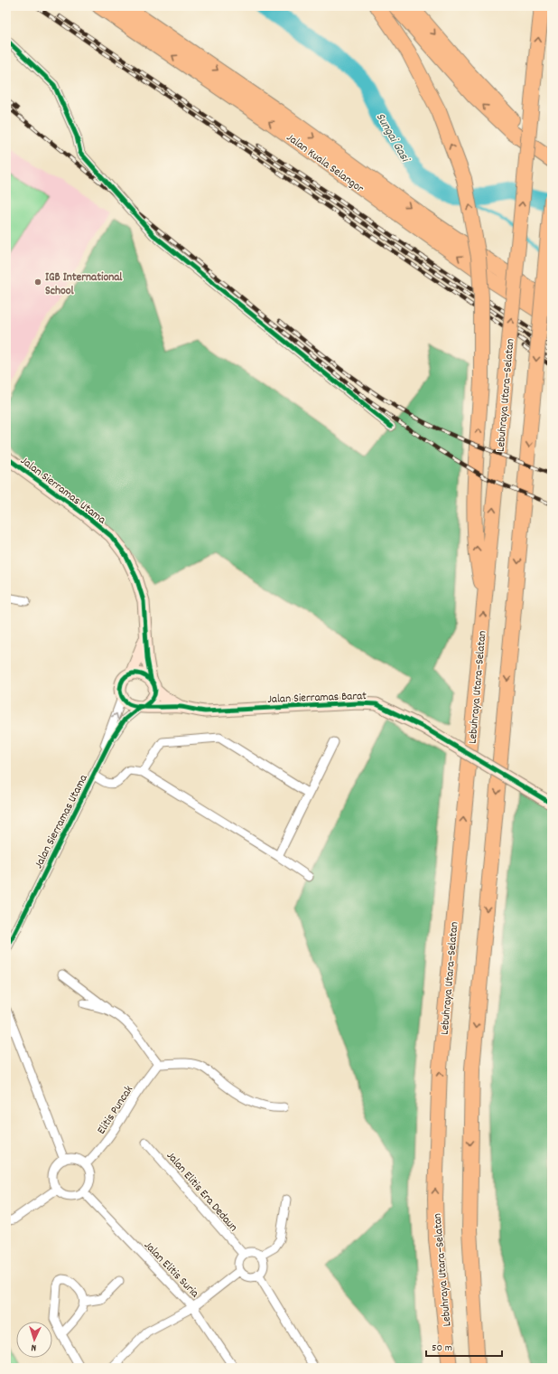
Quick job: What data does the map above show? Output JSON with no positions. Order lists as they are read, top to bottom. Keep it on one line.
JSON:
{"streets":{"highway":["Jalan Kuala Selangor","Lebuhraya Utara–Selatan"],"street":["Jalan Sierramas Utama","Jalan Sierramas Barat","Elitis Puncak","Jalan Elitis Era Dedaun","Jalan Elitis Suria"]},"crossings":[["Jalan Sierramas Utama","Jalan Sierramas Barat"],["Elitis Puncak","Jalan Elitis Suria"]],"water":["Sungai Gasi"],"places":["IGB International School"],"scale_bar":"50 m","north":"bottom"}
